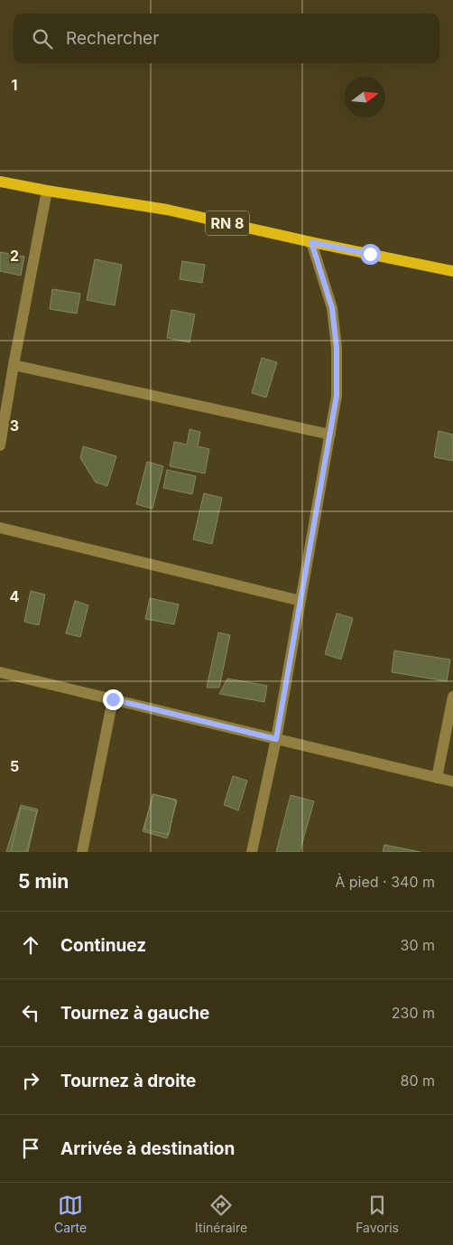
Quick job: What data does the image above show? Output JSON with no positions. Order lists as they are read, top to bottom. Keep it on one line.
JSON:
{"streets":{"main road":["RN 8"]},"north":"right","page":{"search":"Rechercher","heading":["5 min","À pied · 340 m"],"list":[["Continuez","30 m"],["Tournez à gauche","230 m"],["Tournez à droite","80 m"],"Arrivée à destination"],"nav":["Carte","Itinéraire","Favoris"]},"grid":{"rows":["1","2","3","4","5"]}}
